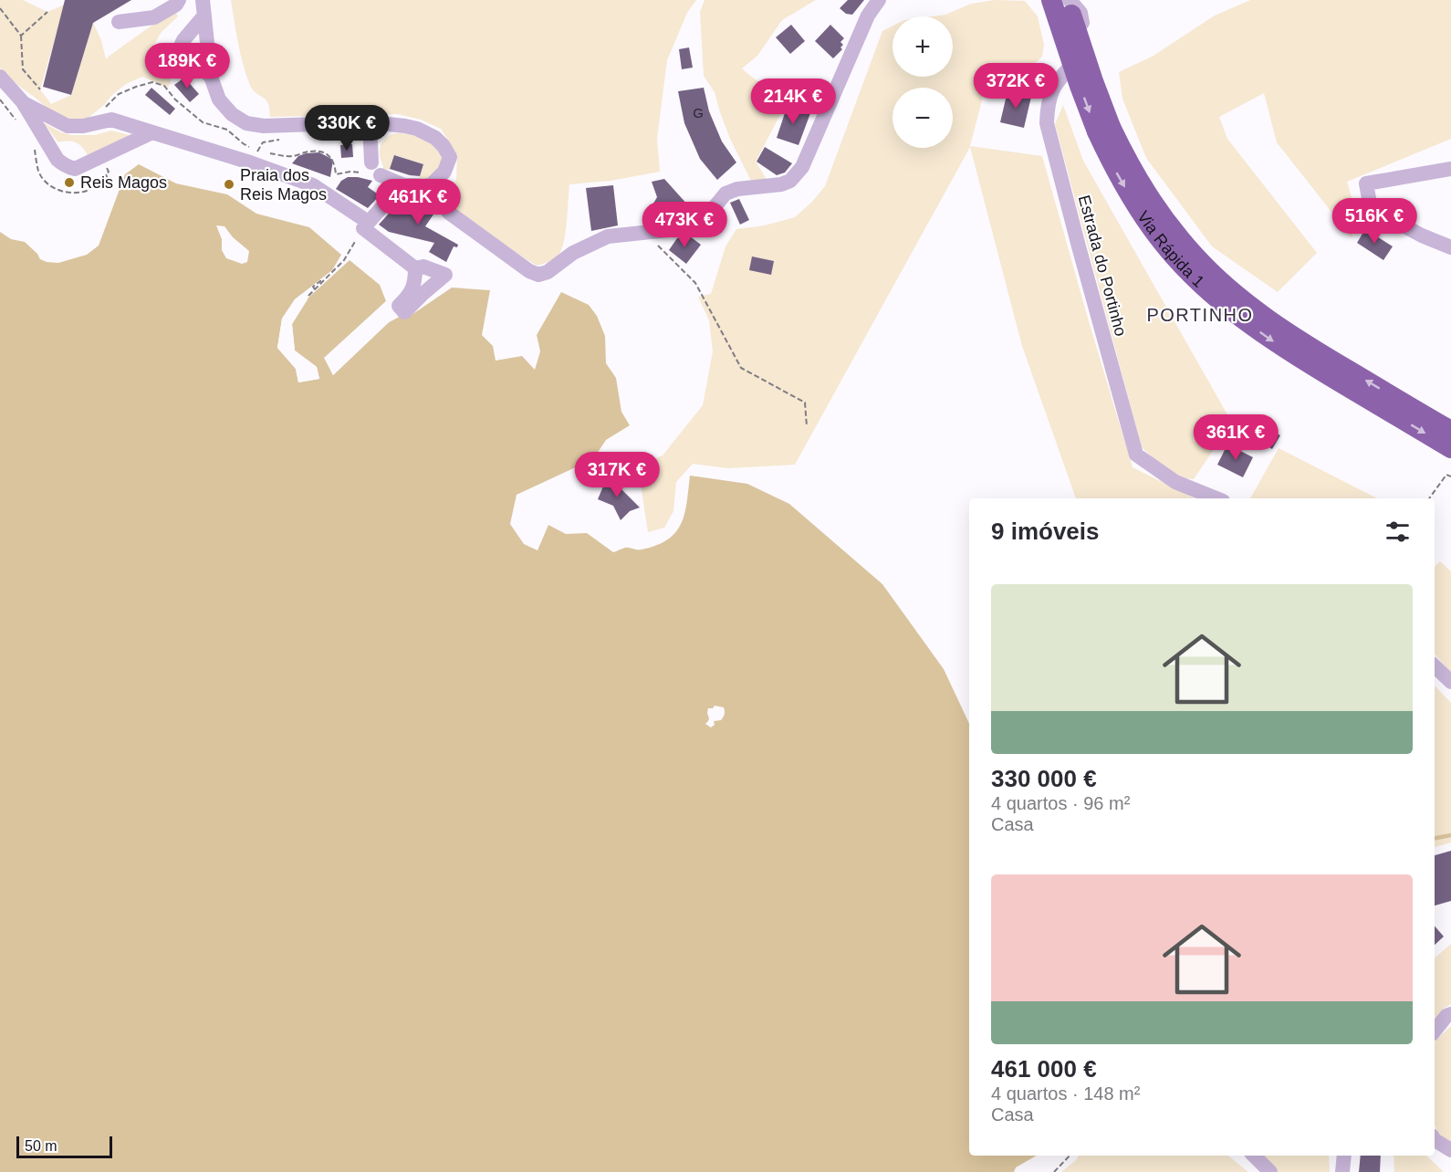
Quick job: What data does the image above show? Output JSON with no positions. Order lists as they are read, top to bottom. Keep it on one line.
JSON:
{"streets":{"highway":["Via Rápida 1"],"street":["Estrada do Portinho"]},"crossings":[["Via Rápida 1","Estrada do Portinho"]],"districts":["PORTINHO"],"places":["Reis Magos","Praia dos Reis Magos"],"house_numbers":["G"],"scale_bar":"50 m","page":{"map_buttons":["+","−"],"price":["189K €","372K €","214K €","330K €","461K €","516K €","473K €","361K €","317K €"],"heading":"9 imóveis","list":[{"name":"330 000 €","note":"4 quartos · 96 m² · Casa"},{"name":"461 000 €","note":"4 quartos · 148 m² · Casa"}],"scale":"50 m"}}
